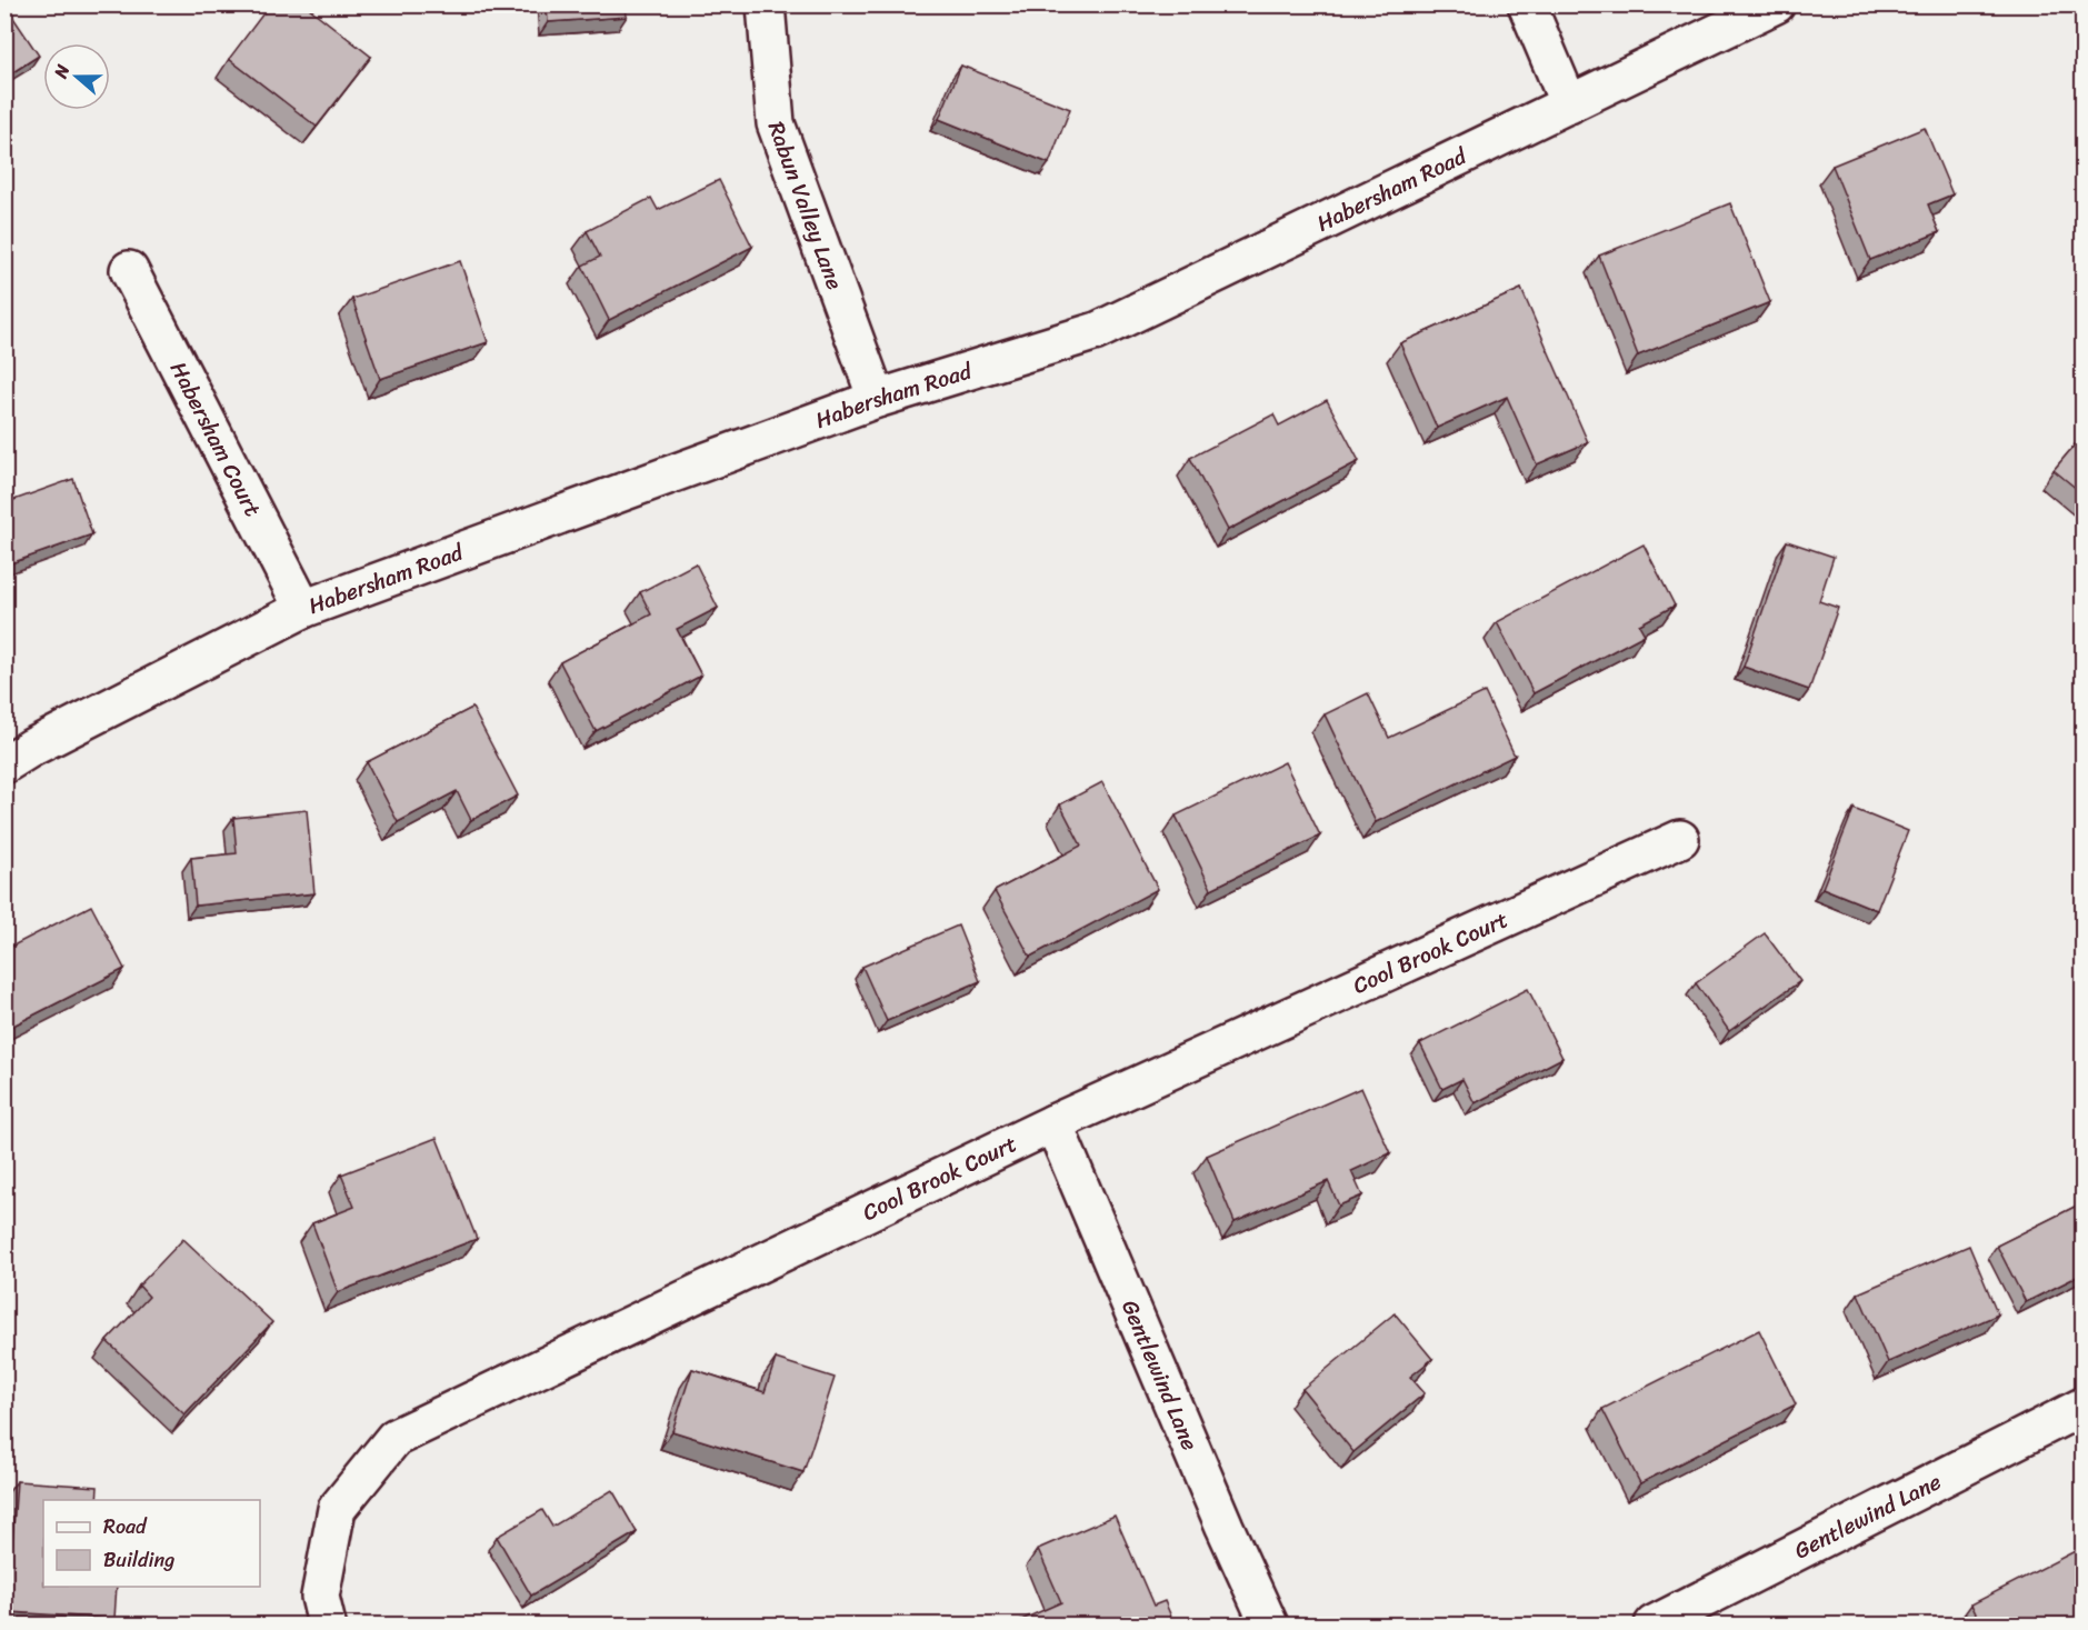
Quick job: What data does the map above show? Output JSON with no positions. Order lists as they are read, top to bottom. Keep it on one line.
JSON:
{"streets":{"street":["Habersham Road","Rabun Valley Lane","Habersham Court","Cool Brook Court","Gentlewind Lane"]},"crossings":[["Habersham Road","Rabun Valley Lane"],["Habersham Road","Habersham Court"],["Cool Brook Court","Gentlewind Lane"]],"legend":["Road","Building"],"north":"left"}
